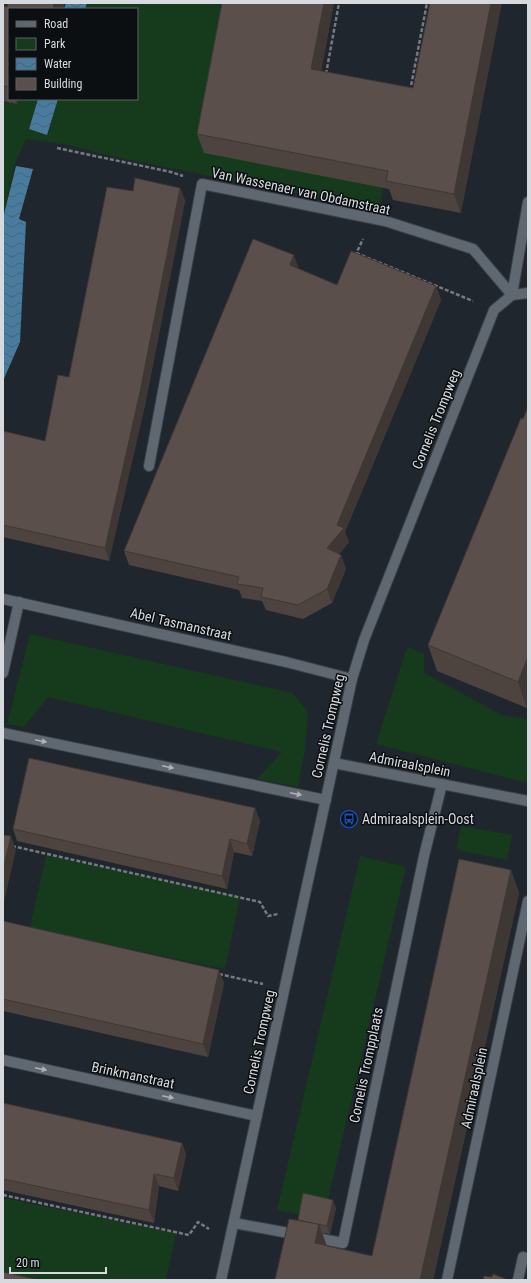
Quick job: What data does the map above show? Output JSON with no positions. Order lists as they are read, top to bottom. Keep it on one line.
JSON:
{"streets":{"street":["Van Wassenaer van Obdamstraat","Cornelis Trompweg","Abel Tasmanstraat","Admiraalsplein","Cornelis Trompplaats","Brinkmanstraat"]},"crossings":[["Van Wassenaer van Obdamstraat","Cornelis Trompweg"],["Cornelis Trompweg","Abel Tasmanstraat"],["Cornelis Trompweg","Admiraalsplein"],["Cornelis Trompweg","Cornelis Trompplaats"],["Cornelis Trompweg","Brinkmanstraat"],["Admiraalsplein","Cornelis Trompplaats"]],"one_way":["Brinkmanstraat"],"places":{"bus stop":["Admiraalsplein-Oost"]},"legend":["Road","Park","Water","Building"],"scale_bar":"20 m"}
